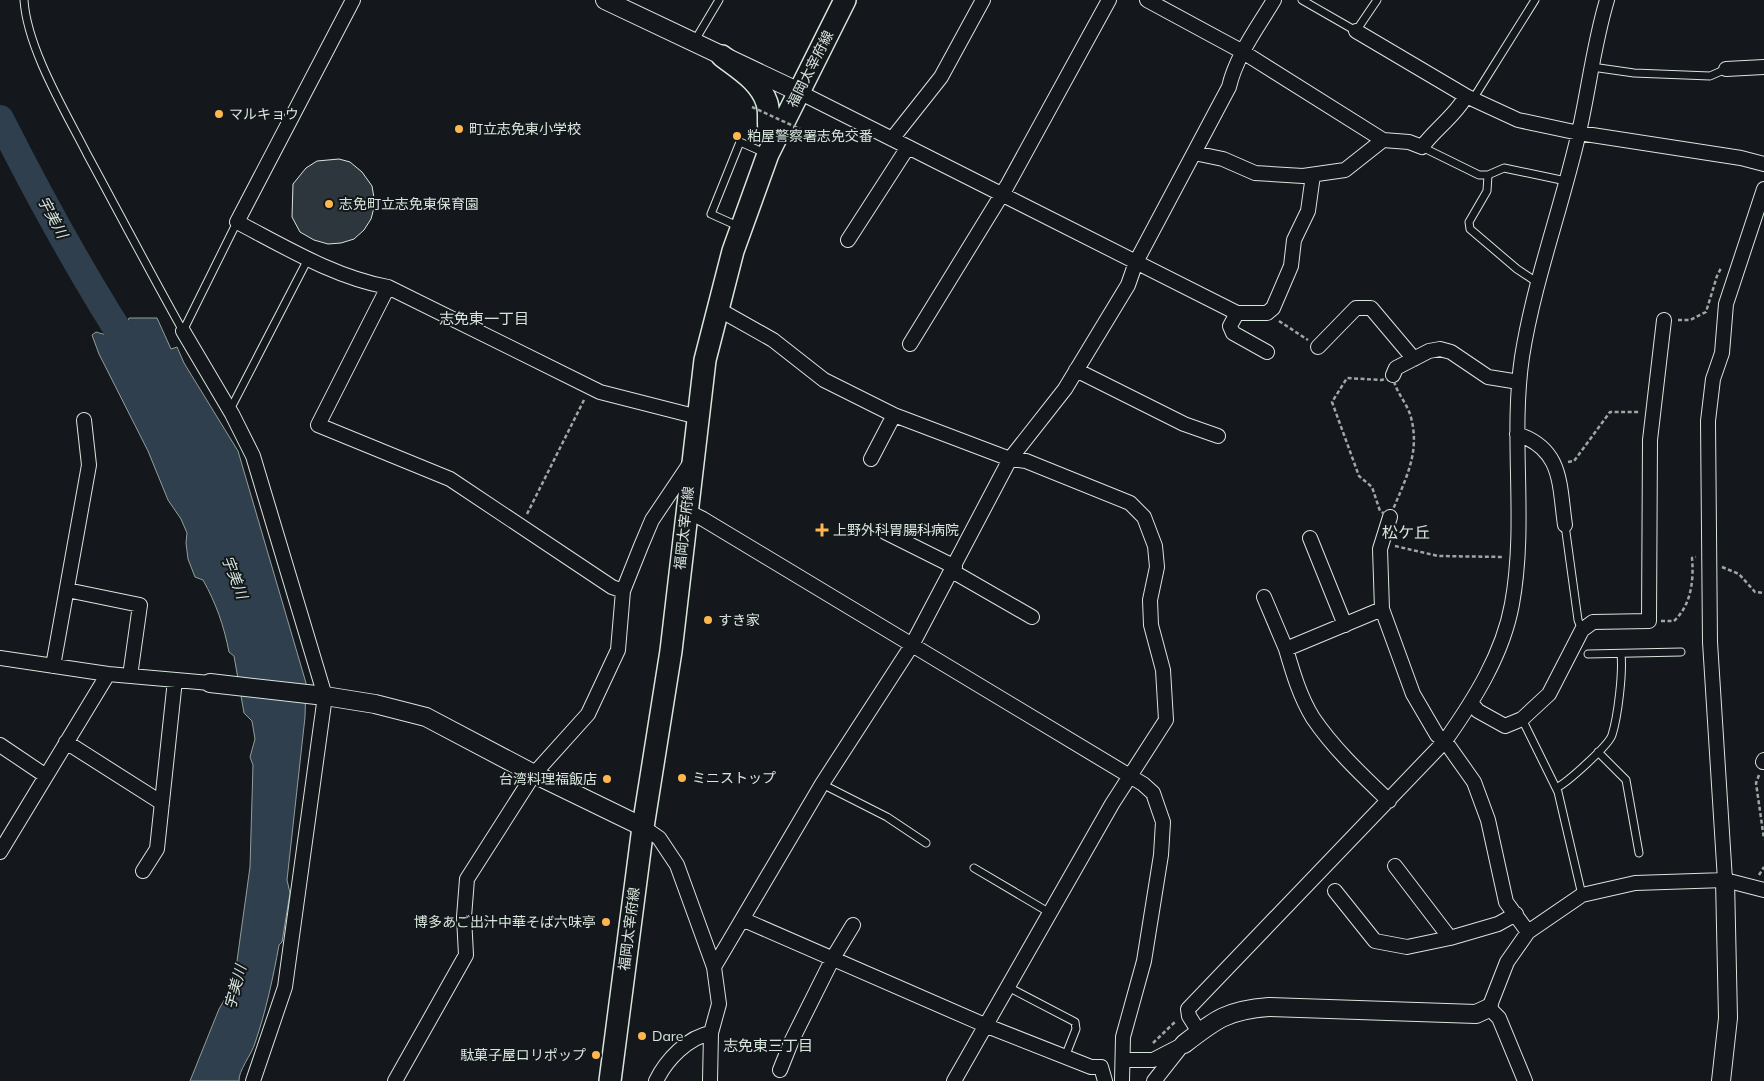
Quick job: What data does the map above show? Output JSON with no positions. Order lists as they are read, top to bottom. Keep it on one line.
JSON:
{"streets":{"main road":["福岡太宰府線"]},"districts":["志免東一丁目","松ケ丘","志免東三丁目"],"water":["宇美川"],"places":{"other":["マルキョウ","町立志免東小学校","粕屋警察署志免交番","志免町立志免東保育園","すき家","ミニストップ","台湾料理福飯店","博多あご出汁中華そば六味亭","Dare","駄菓子屋ロリポップ"],"health":["上野外科胃腸科病院"]}}
